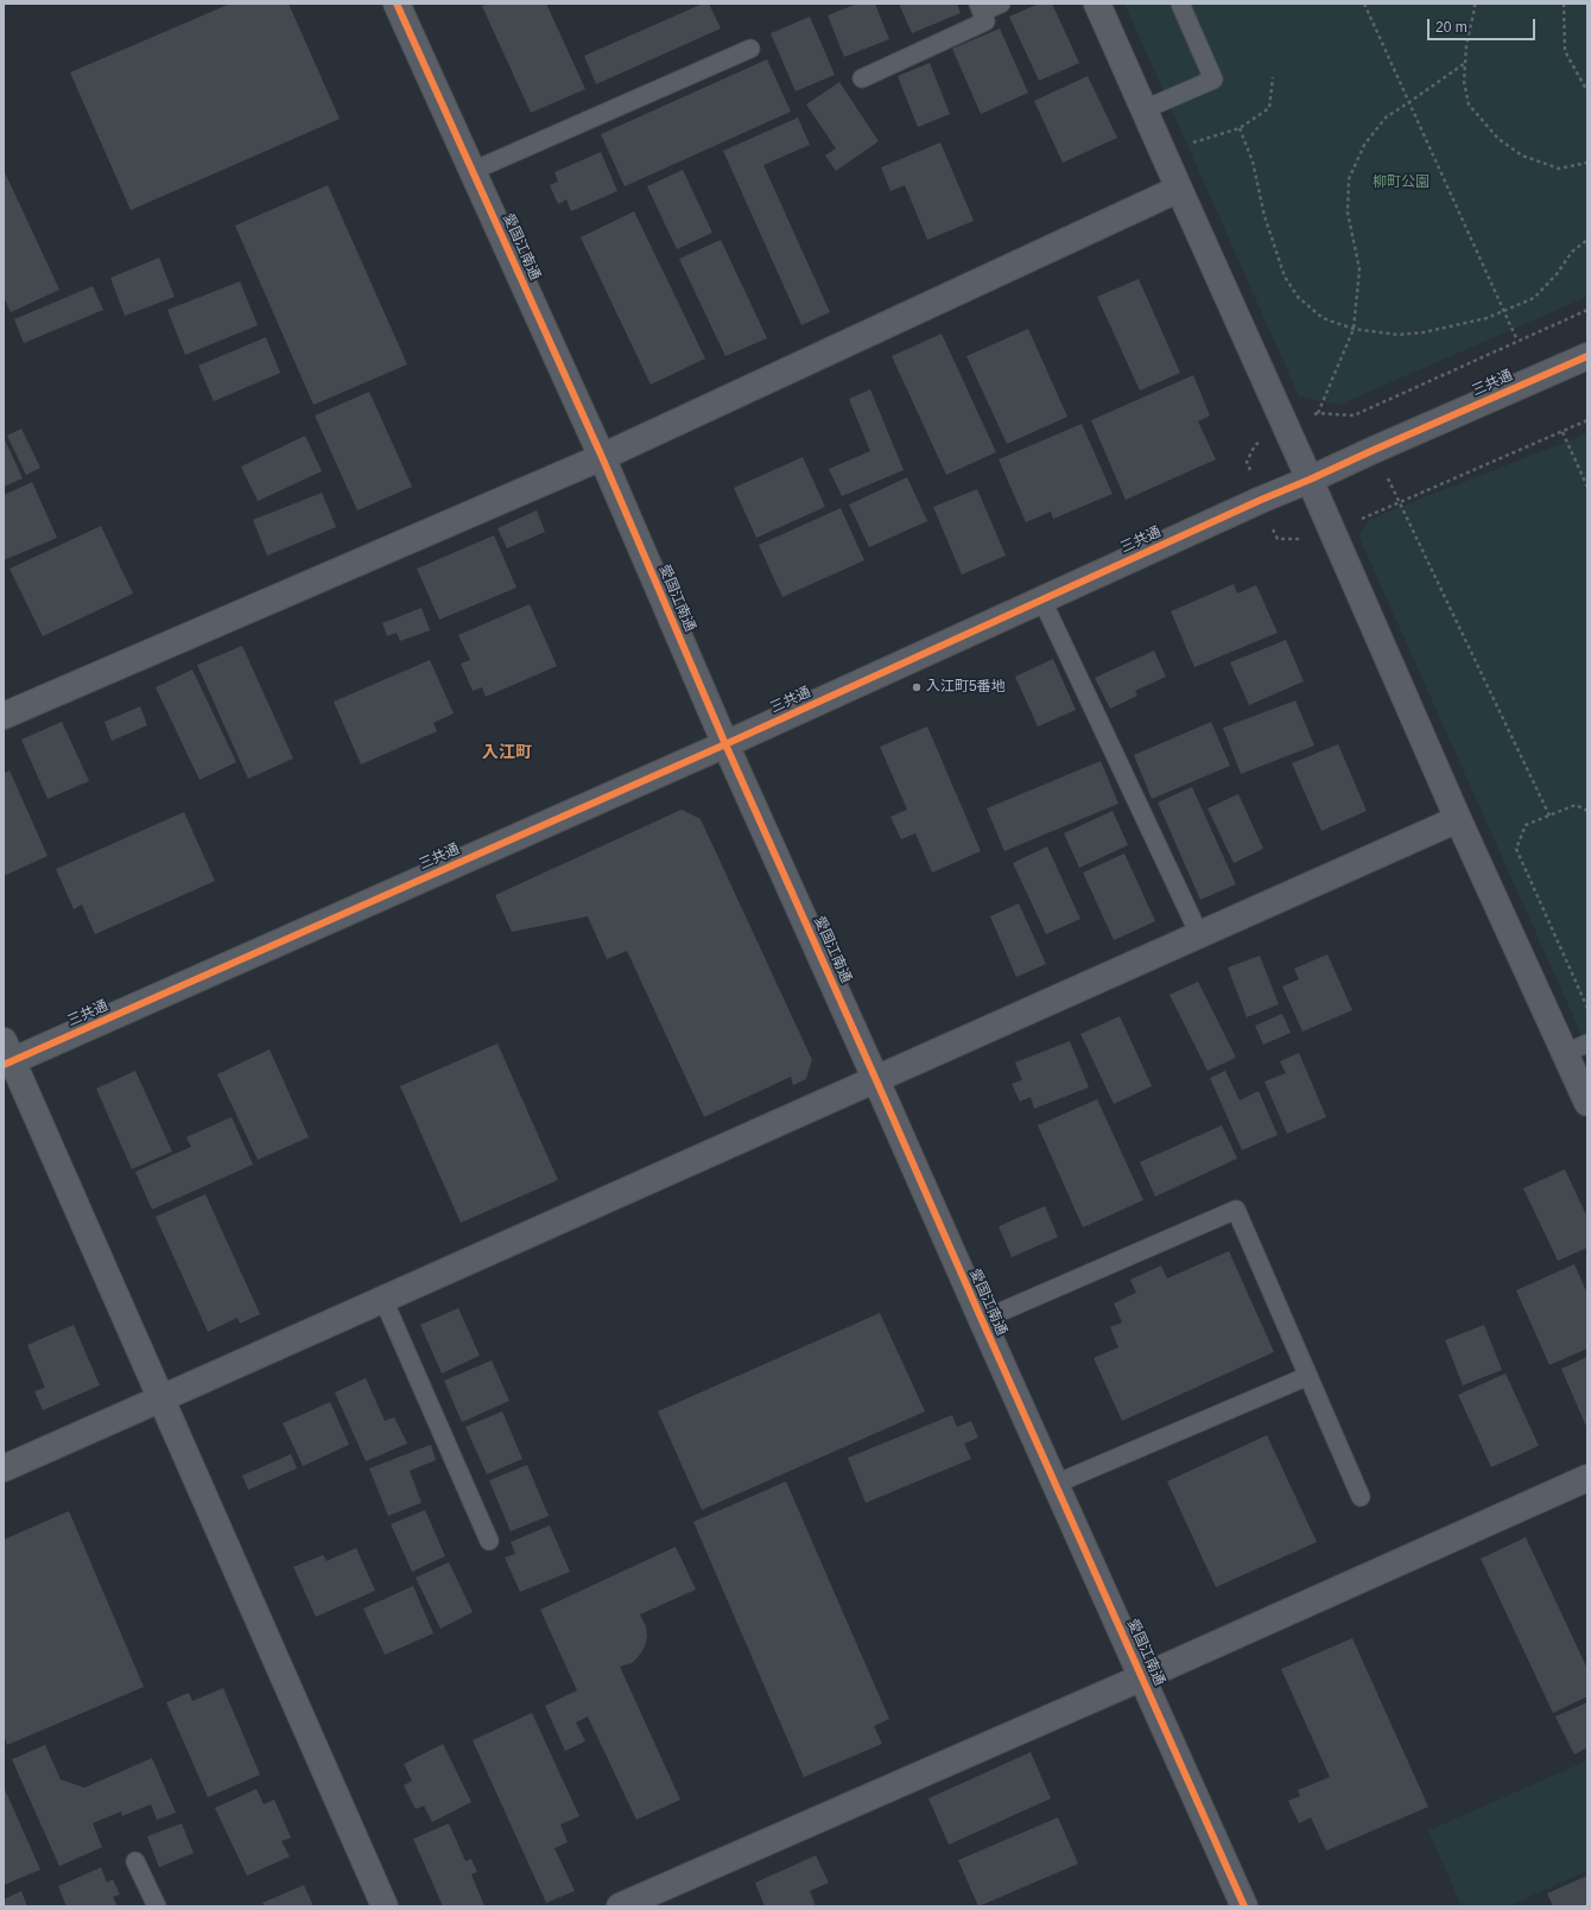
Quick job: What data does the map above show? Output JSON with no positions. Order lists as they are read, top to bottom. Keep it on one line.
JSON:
{"streets":{"street":["愛国江南通","三共通"]},"crossings":[["愛国江南通","三共通"]],"districts":["入江町"],"parks":["柳町公園"],"places":["入江町5番地"],"scale_bar":"20 m"}
